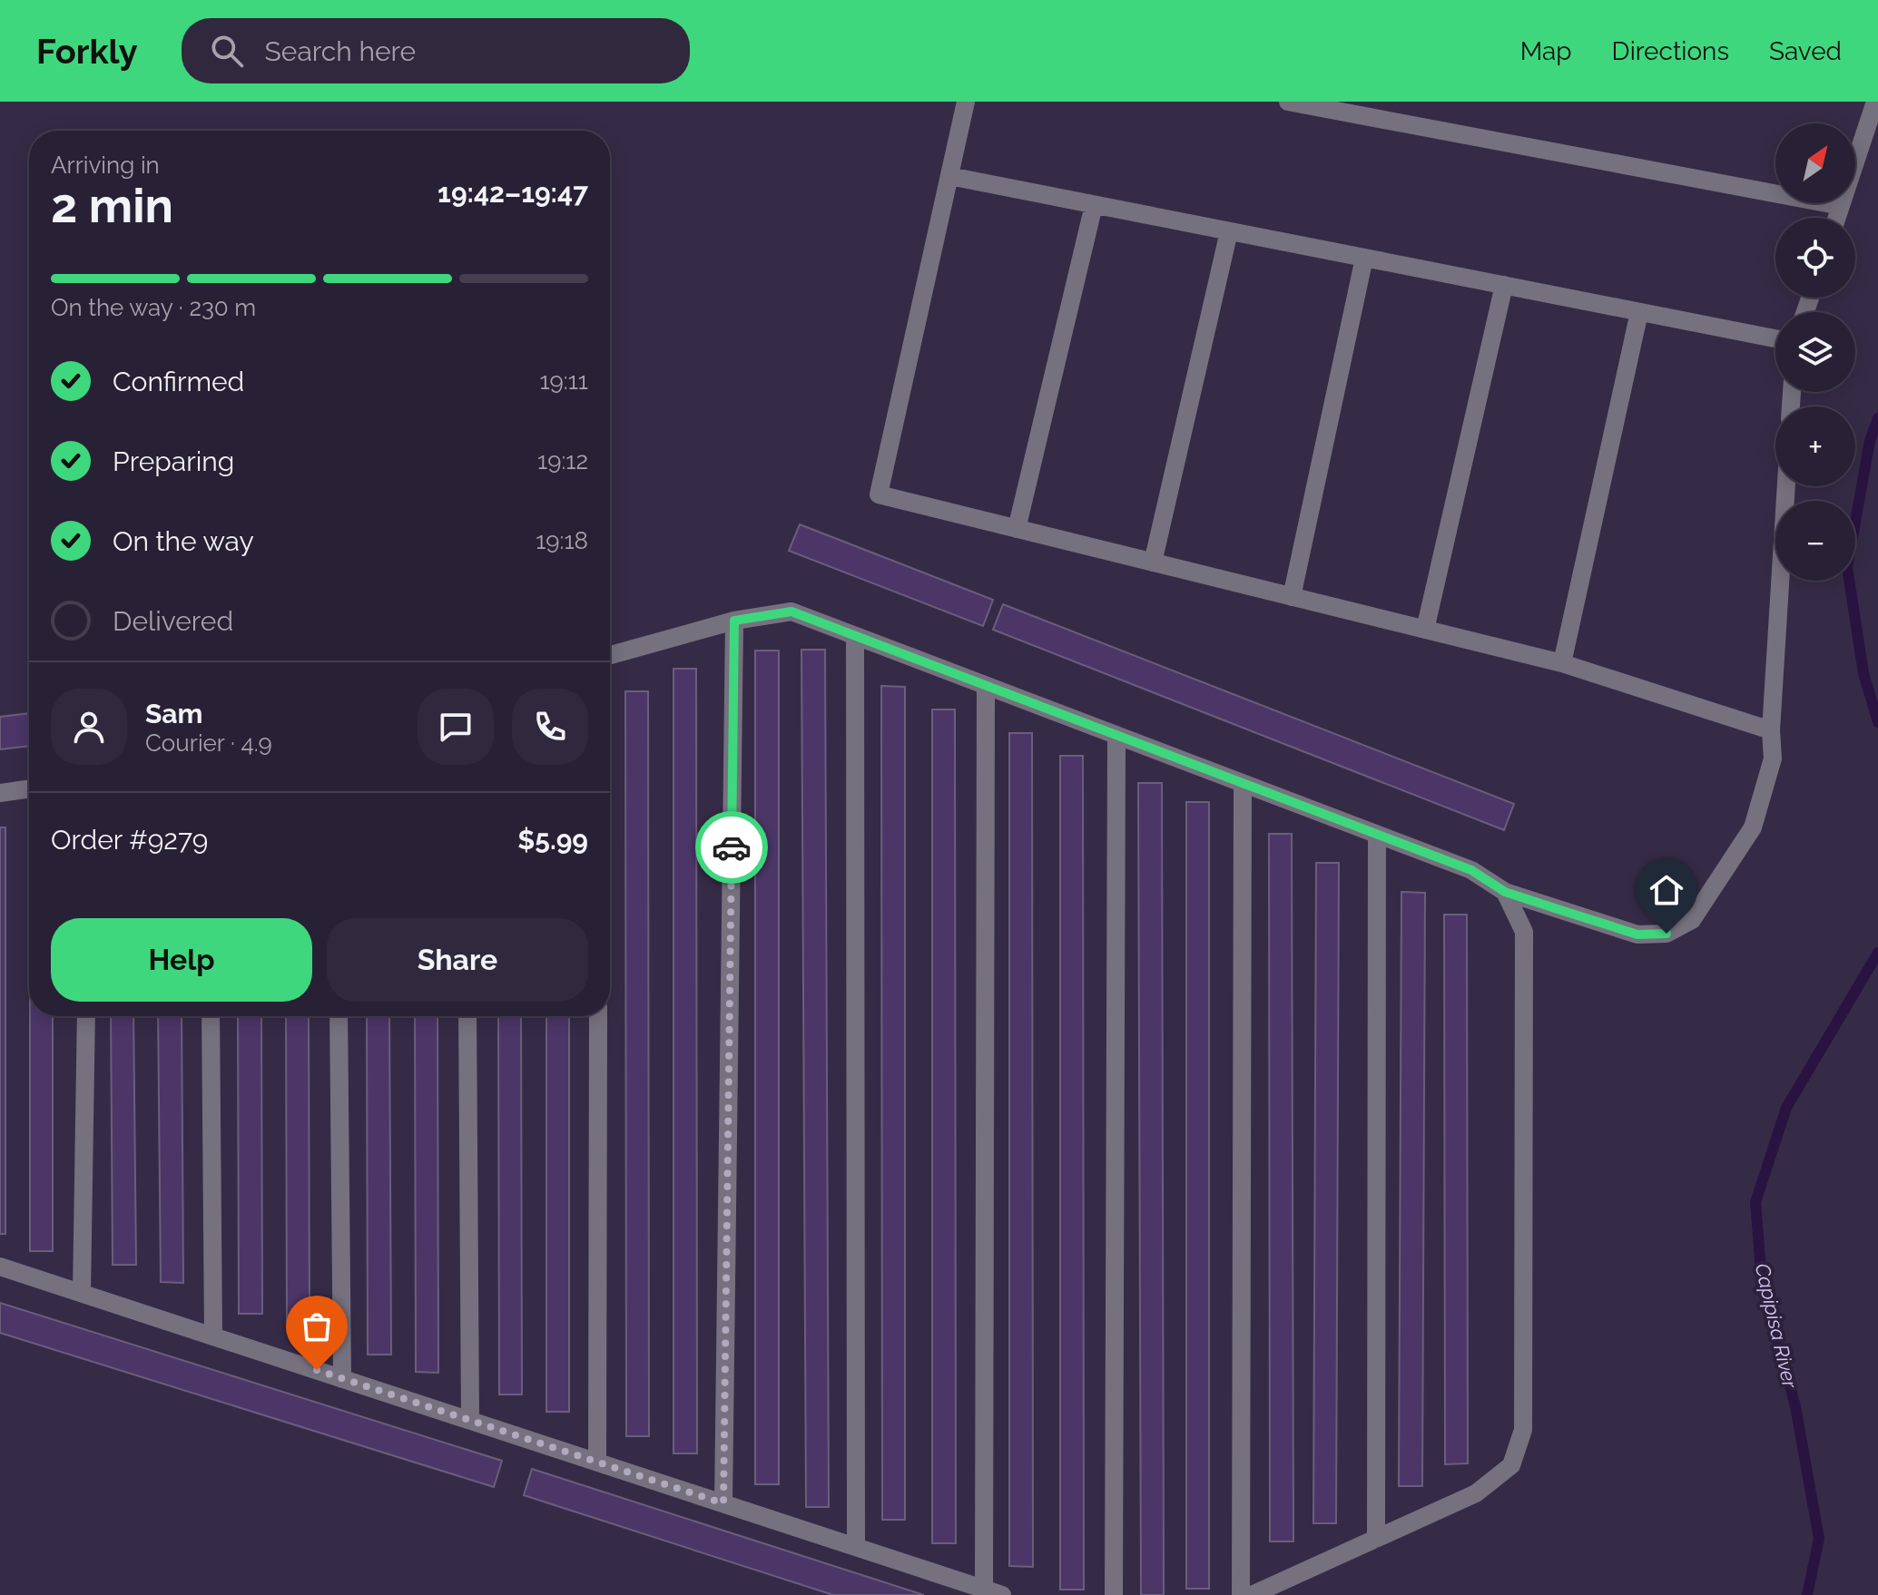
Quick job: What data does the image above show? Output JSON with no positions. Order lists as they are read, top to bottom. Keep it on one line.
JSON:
{"water":["Capipisa River"],"north":"top right","page":{"header":"Forkly","search":"Search here","nav":["Map","Directions","Saved"],"map_buttons":["+","−"],"heading":["2 min","Arriving in","19:42–19:47"],"panel":["Sam","Courier · 4.9","Order #9279","$5.99"],"bar":"On the way · 230 m","list":[["Confirmed","19:11"],["Preparing","19:12"],["On the way","19:18"],"Delivered"],"buttons":["Help","Share"]}}
